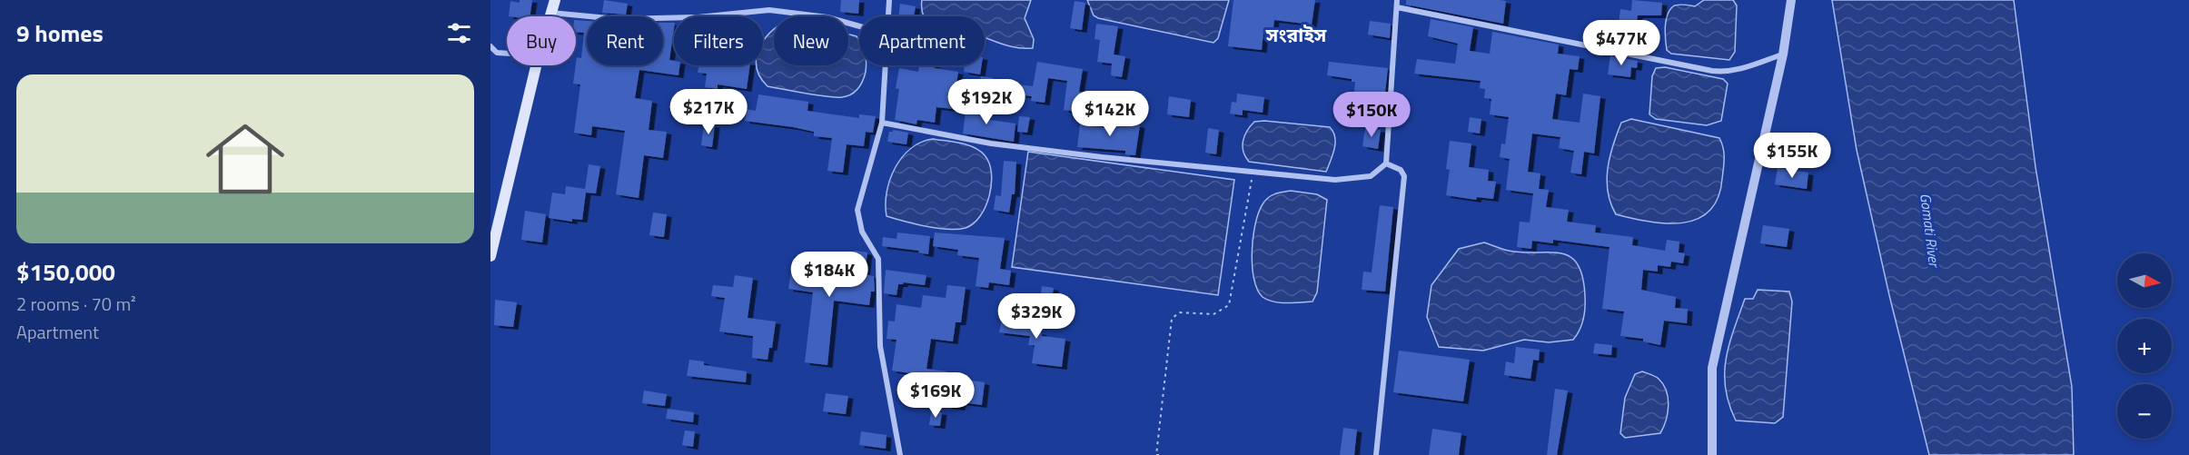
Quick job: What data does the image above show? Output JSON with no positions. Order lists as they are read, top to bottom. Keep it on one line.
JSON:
{"districts":["সংরাইস"],"water":["Gomati River"],"north":"right","page":{"heading":"9 homes","chip":["Buy","Rent","Filters","New","Apartment"],"price":["$477K","$192K","$217K","$142K","$150K","$155K","$184K","$329K","$169K"],"list":[{"name":"$150,000","note":"2 rooms · 70 m² · Apartment"}],"map_buttons":["+","−"]}}
